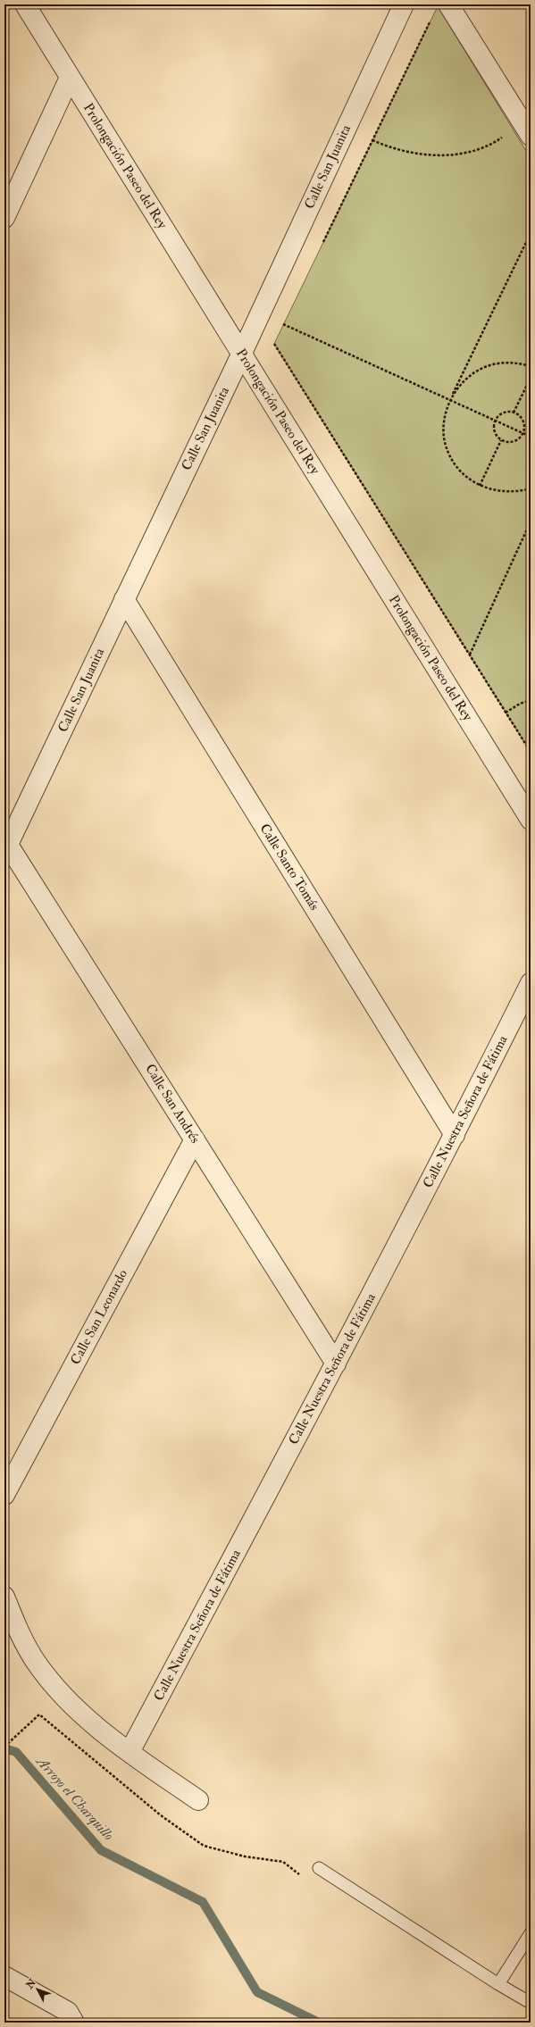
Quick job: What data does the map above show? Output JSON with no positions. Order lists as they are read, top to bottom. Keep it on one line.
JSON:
{"streets":{"street":["Prolongación Paseo del Rey","Calle San Juanita","Calle Santo Tomás","Calle San Andrés","Calle Nuestra Señora de Fátima","Calle San Leonardo"]},"crossings":[["Prolongación Paseo del Rey","Calle San Juanita"],["Calle San Juanita","Calle Santo Tomás"],["Calle San Juanita","Calle San Andrés"],["Calle Santo Tomás","Calle Nuestra Señora de Fátima"],["Calle San Andrés","Calle Nuestra Señora de Fátima"],["Calle San Andrés","Calle San Leonardo"]],"water":["Arroyo el Charquillo"],"north":"top left"}
